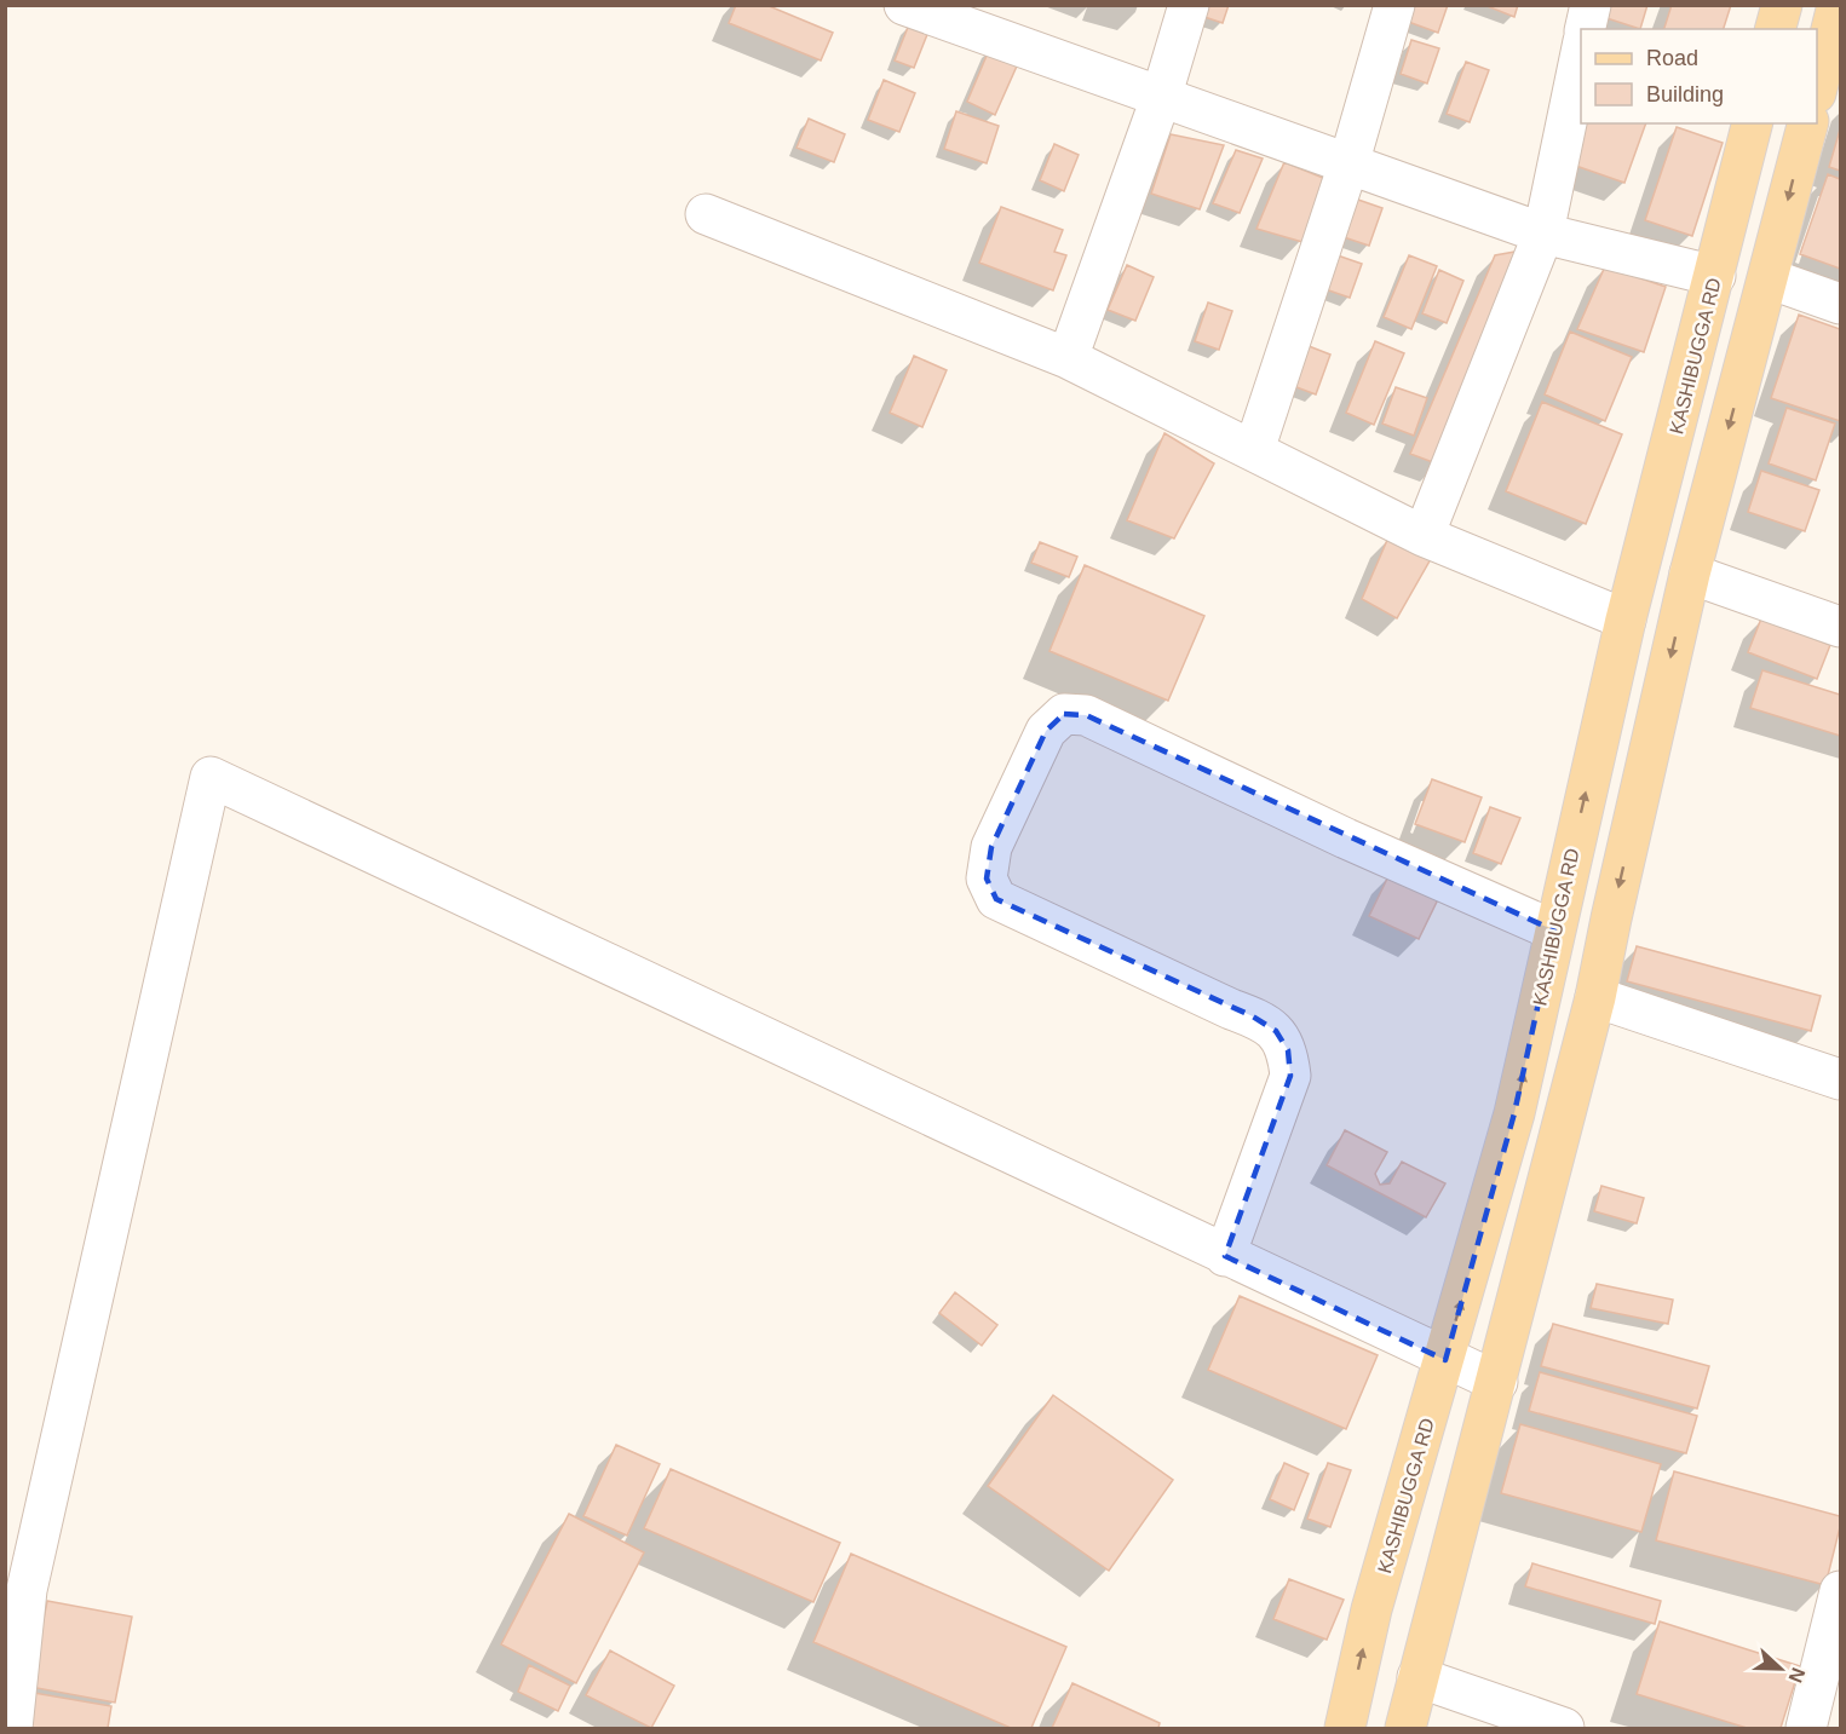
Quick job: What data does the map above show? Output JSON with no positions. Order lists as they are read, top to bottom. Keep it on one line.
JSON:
{"streets":{"main road":["KASHIBUGGA RD"]},"legend":["Road","Building"],"north":"right"}
